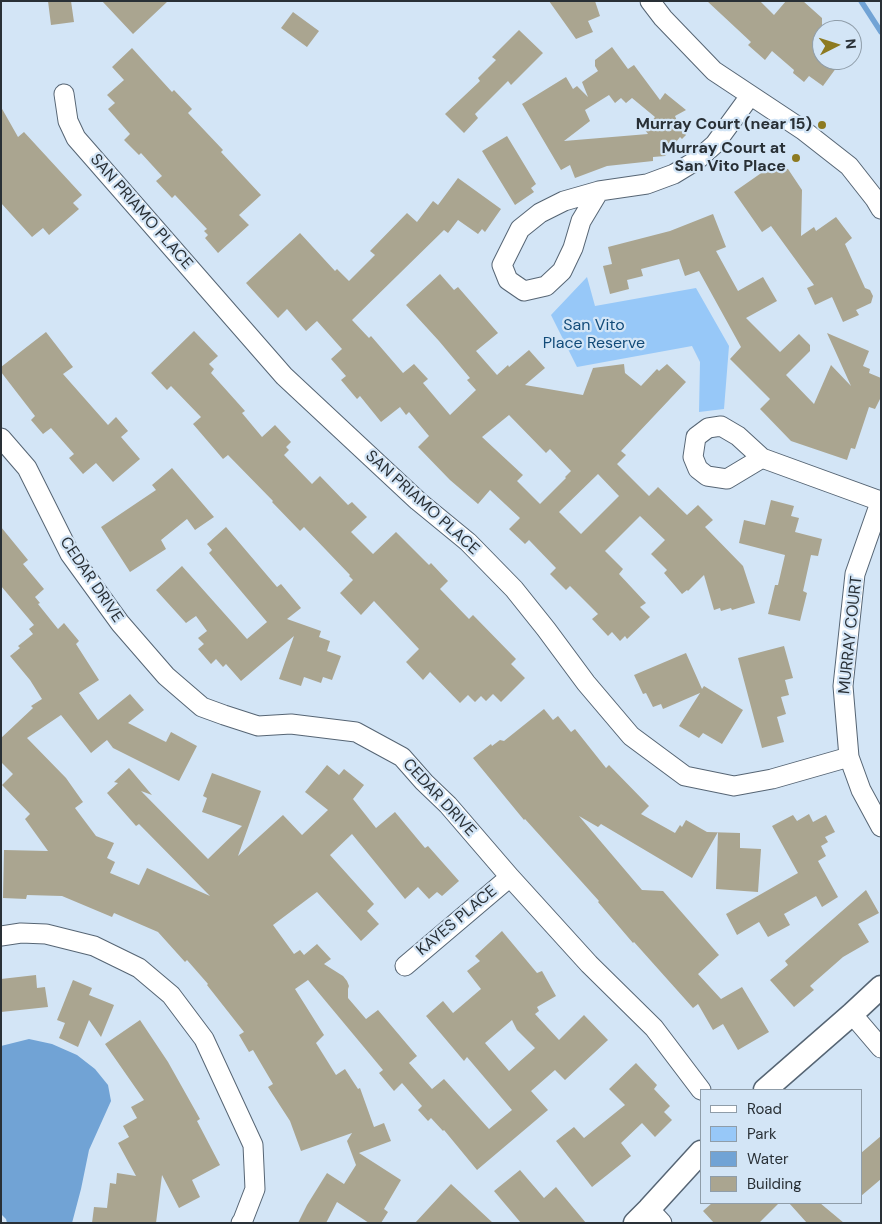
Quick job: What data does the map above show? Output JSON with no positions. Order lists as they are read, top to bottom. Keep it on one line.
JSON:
{"streets":{"street":["SAN PRIAMO PLACE","CEDAR DRIVE","MURRAY COURT","KAYES PLACE"]},"crossings":[["SAN PRIAMO PLACE","MURRAY COURT"],["CEDAR DRIVE","KAYES PLACE"]],"parks":["San Vito Place Reserve"],"places":["Murray Court (near 15)","Murray Court at San Vito Place"],"legend":["Road","Park","Water","Building"],"north":"right"}
